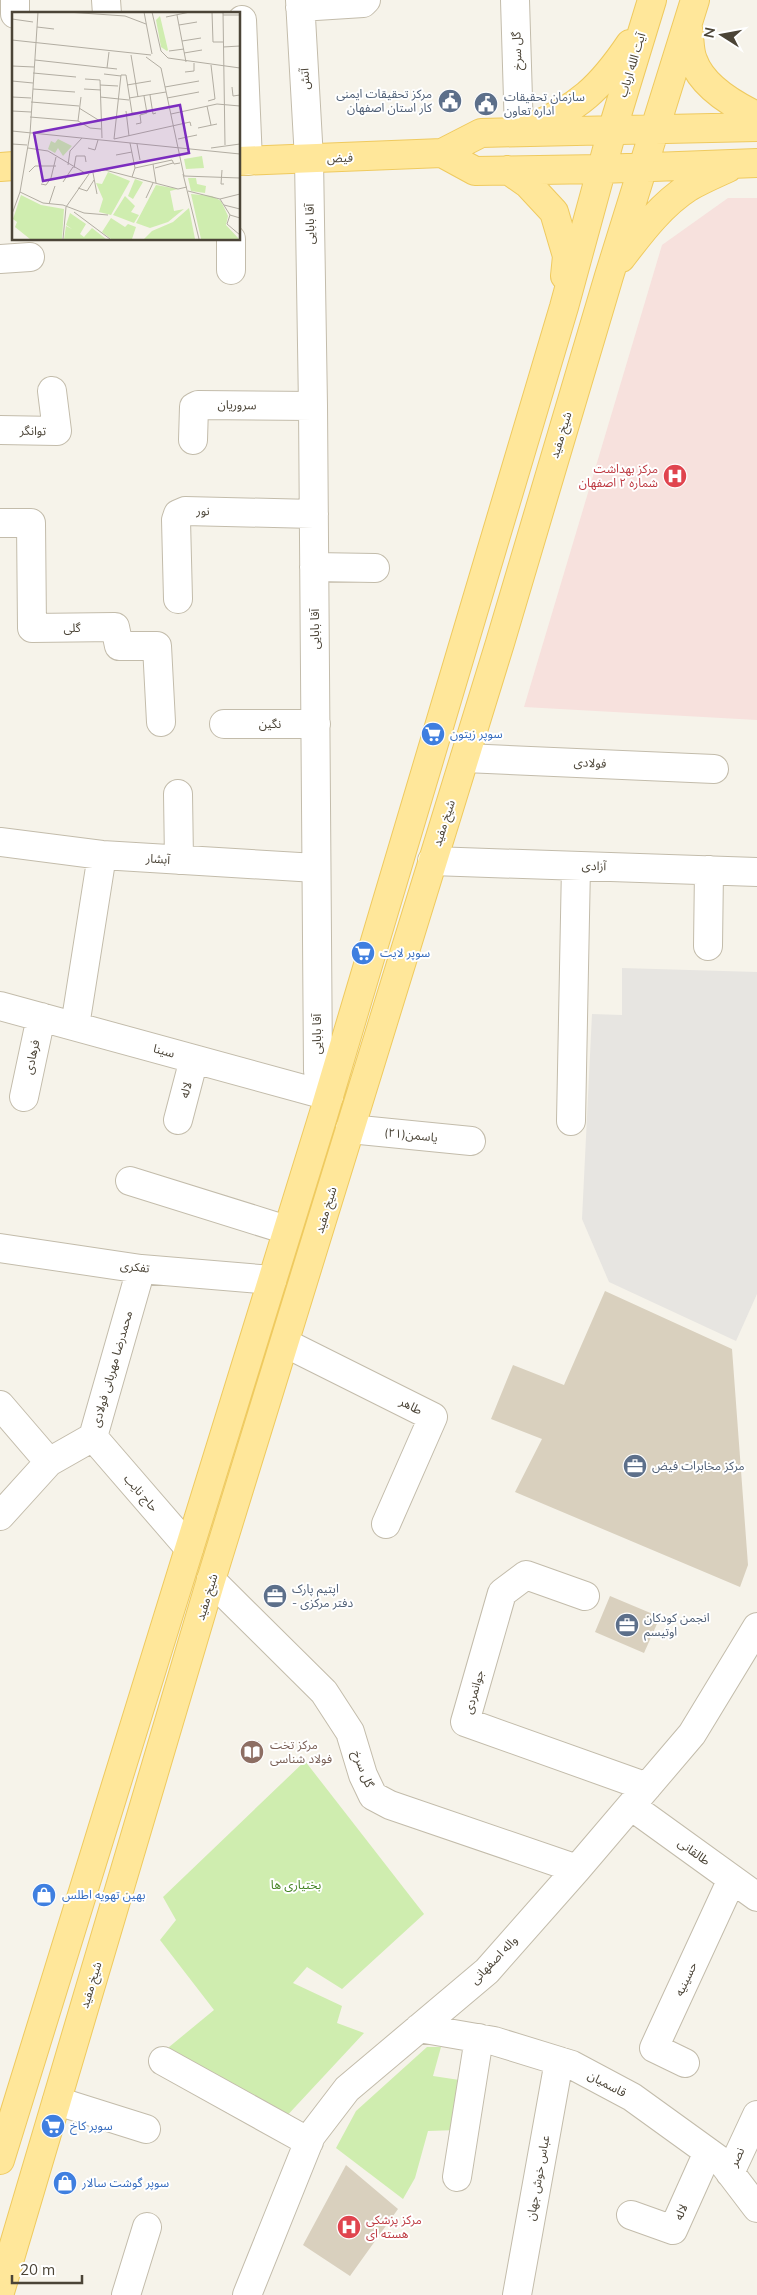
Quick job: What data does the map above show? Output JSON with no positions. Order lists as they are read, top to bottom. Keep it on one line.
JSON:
{"streets":{"main road":["آیت الله ارباب","فیض","شیخ مفید"],"street":["گل سرخ","آتش","آقا بابایی","سروریان","توانگر","نور","گلی","نگین","فولادی","آبشار","آزادی","سینا","فرهادی","لاله","یاسمن(۲۱)","تفکری","محمدرضا مهربانی فولادی","طاهر","حاج نایب","جوانمردی","طالقانی","واله اصفهانی","حسینیه","قاسمیان","نصر","عباس خوش جهان"]},"crossings":[["گل سرخ","شیخ مفید"],["گل سرخ","واله اصفهانی"],["آتش","فیض"],["آتش","آقا بابایی"],["فیض","آقا بابایی"],["آقا بابایی","سروریان"],["آقا بابایی","نور"],["آقا بابایی","نگین"],["آقا بابایی","آبشار"],["آقا بابایی","سینا"],["شیخ مفید","فولادی"],["شیخ مفید","آزادی"],["شیخ مفید","یاسمن(۲۱)"],["شیخ مفید","طاهر"],["سینا","فرهادی"],["سینا","لاله"],["لاله","قاسمیان"],["تفکری","محمدرضا مهربانی فولادی"],["محمدرضا مهربانی فولادی","حاج نایب"],["جوانمردی","طالقانی"],["جوانمردی","واله اصفهانی"],["طالقانی","واله اصفهانی"],["طالقانی","حسینیه"],["واله اصفهانی","قاسمیان"],["قاسمیان","نصر"],["قاسمیان","عباس خوش جهان"]],"parks":["بختیاری ها"],"places":{"public building":["مرکز تحقیقات ایمنی کار استان اصفهان","سازمان تحقیقات اداره تعاون"],"hospital":["مرکز بهداشت شماره ۲ اصفهان","مرکز پزشکی هسته ای"],"supermarket":["سوپر زیتون","سوپر لایت","سوپر کاخ"],"office":["مرکز مخابرات فیض","اپتیم پارک - دفتر مرکزی","انجمن کودکان اوتیسم"],"library":["مرکز تخت فولاد شناسی"],"shop":["بهین تهویه اطلس","سوپر گوشت سالار"]},"scale_bar":"20 m","north":"left"}
